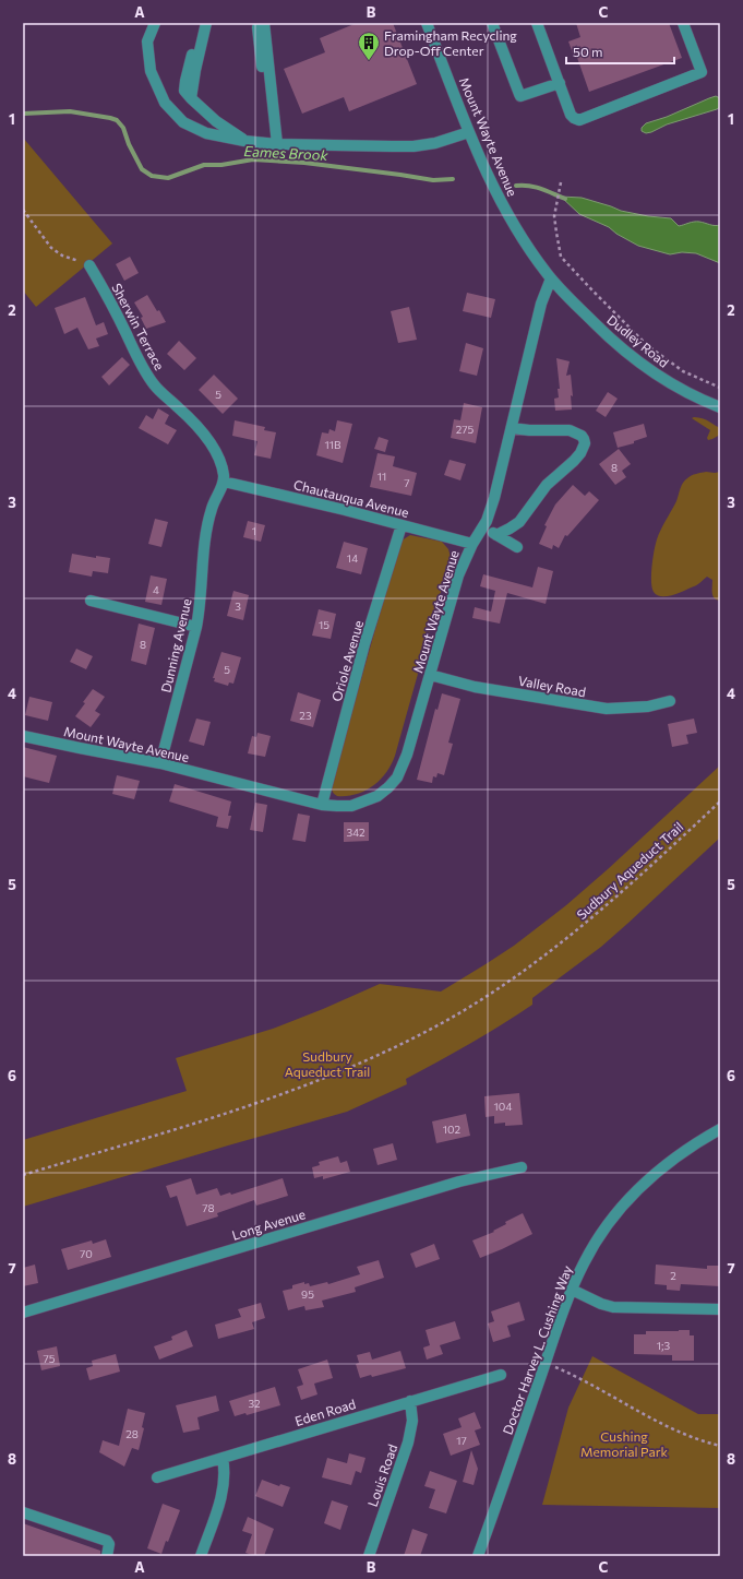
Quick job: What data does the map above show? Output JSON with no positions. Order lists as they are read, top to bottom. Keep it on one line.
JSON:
{"streets":{"street":["Mount Wayte Avenue","Sherwin Terrace","Dudley Road","Chautauqua Avenue","Dunning Avenue","Oriole Avenue","Valley Road","Long Avenue","Doctor Harvey L. Cushing Way","Eden Road","Louis Road"],"path":["Sudbury Aqueduct Trail"]},"crossings":[["Mount Wayte Avenue","Dudley Road"],["Mount Wayte Avenue","Chautauqua Avenue"],["Mount Wayte Avenue","Dunning Avenue"],["Mount Wayte Avenue","Oriole Avenue"],["Mount Wayte Avenue","Valley Road"],["Sherwin Terrace","Chautauqua Avenue"],["Sherwin Terrace","Dunning Avenue"],["Chautauqua Avenue","Dunning Avenue"],["Chautauqua Avenue","Oriole Avenue"],["Eden Road","Louis Road"]],"water":["Eames Brook"],"parks":["Sudbury Aqueduct Trail","Cushing Memorial Park"],"places":{"building":["Framingham Recycling Drop-Off Center"]},"house_numbers":["5","275","11B","8","11","7","1","14","4","3","15","8","5","23","342","104","102","78","70","2","95","1;3","75","32","28","17"],"scale_bar":"50 m","grid":{"columns":["A","B","C"],"rows":["1","2","3","4","5","6","7","8"]}}
